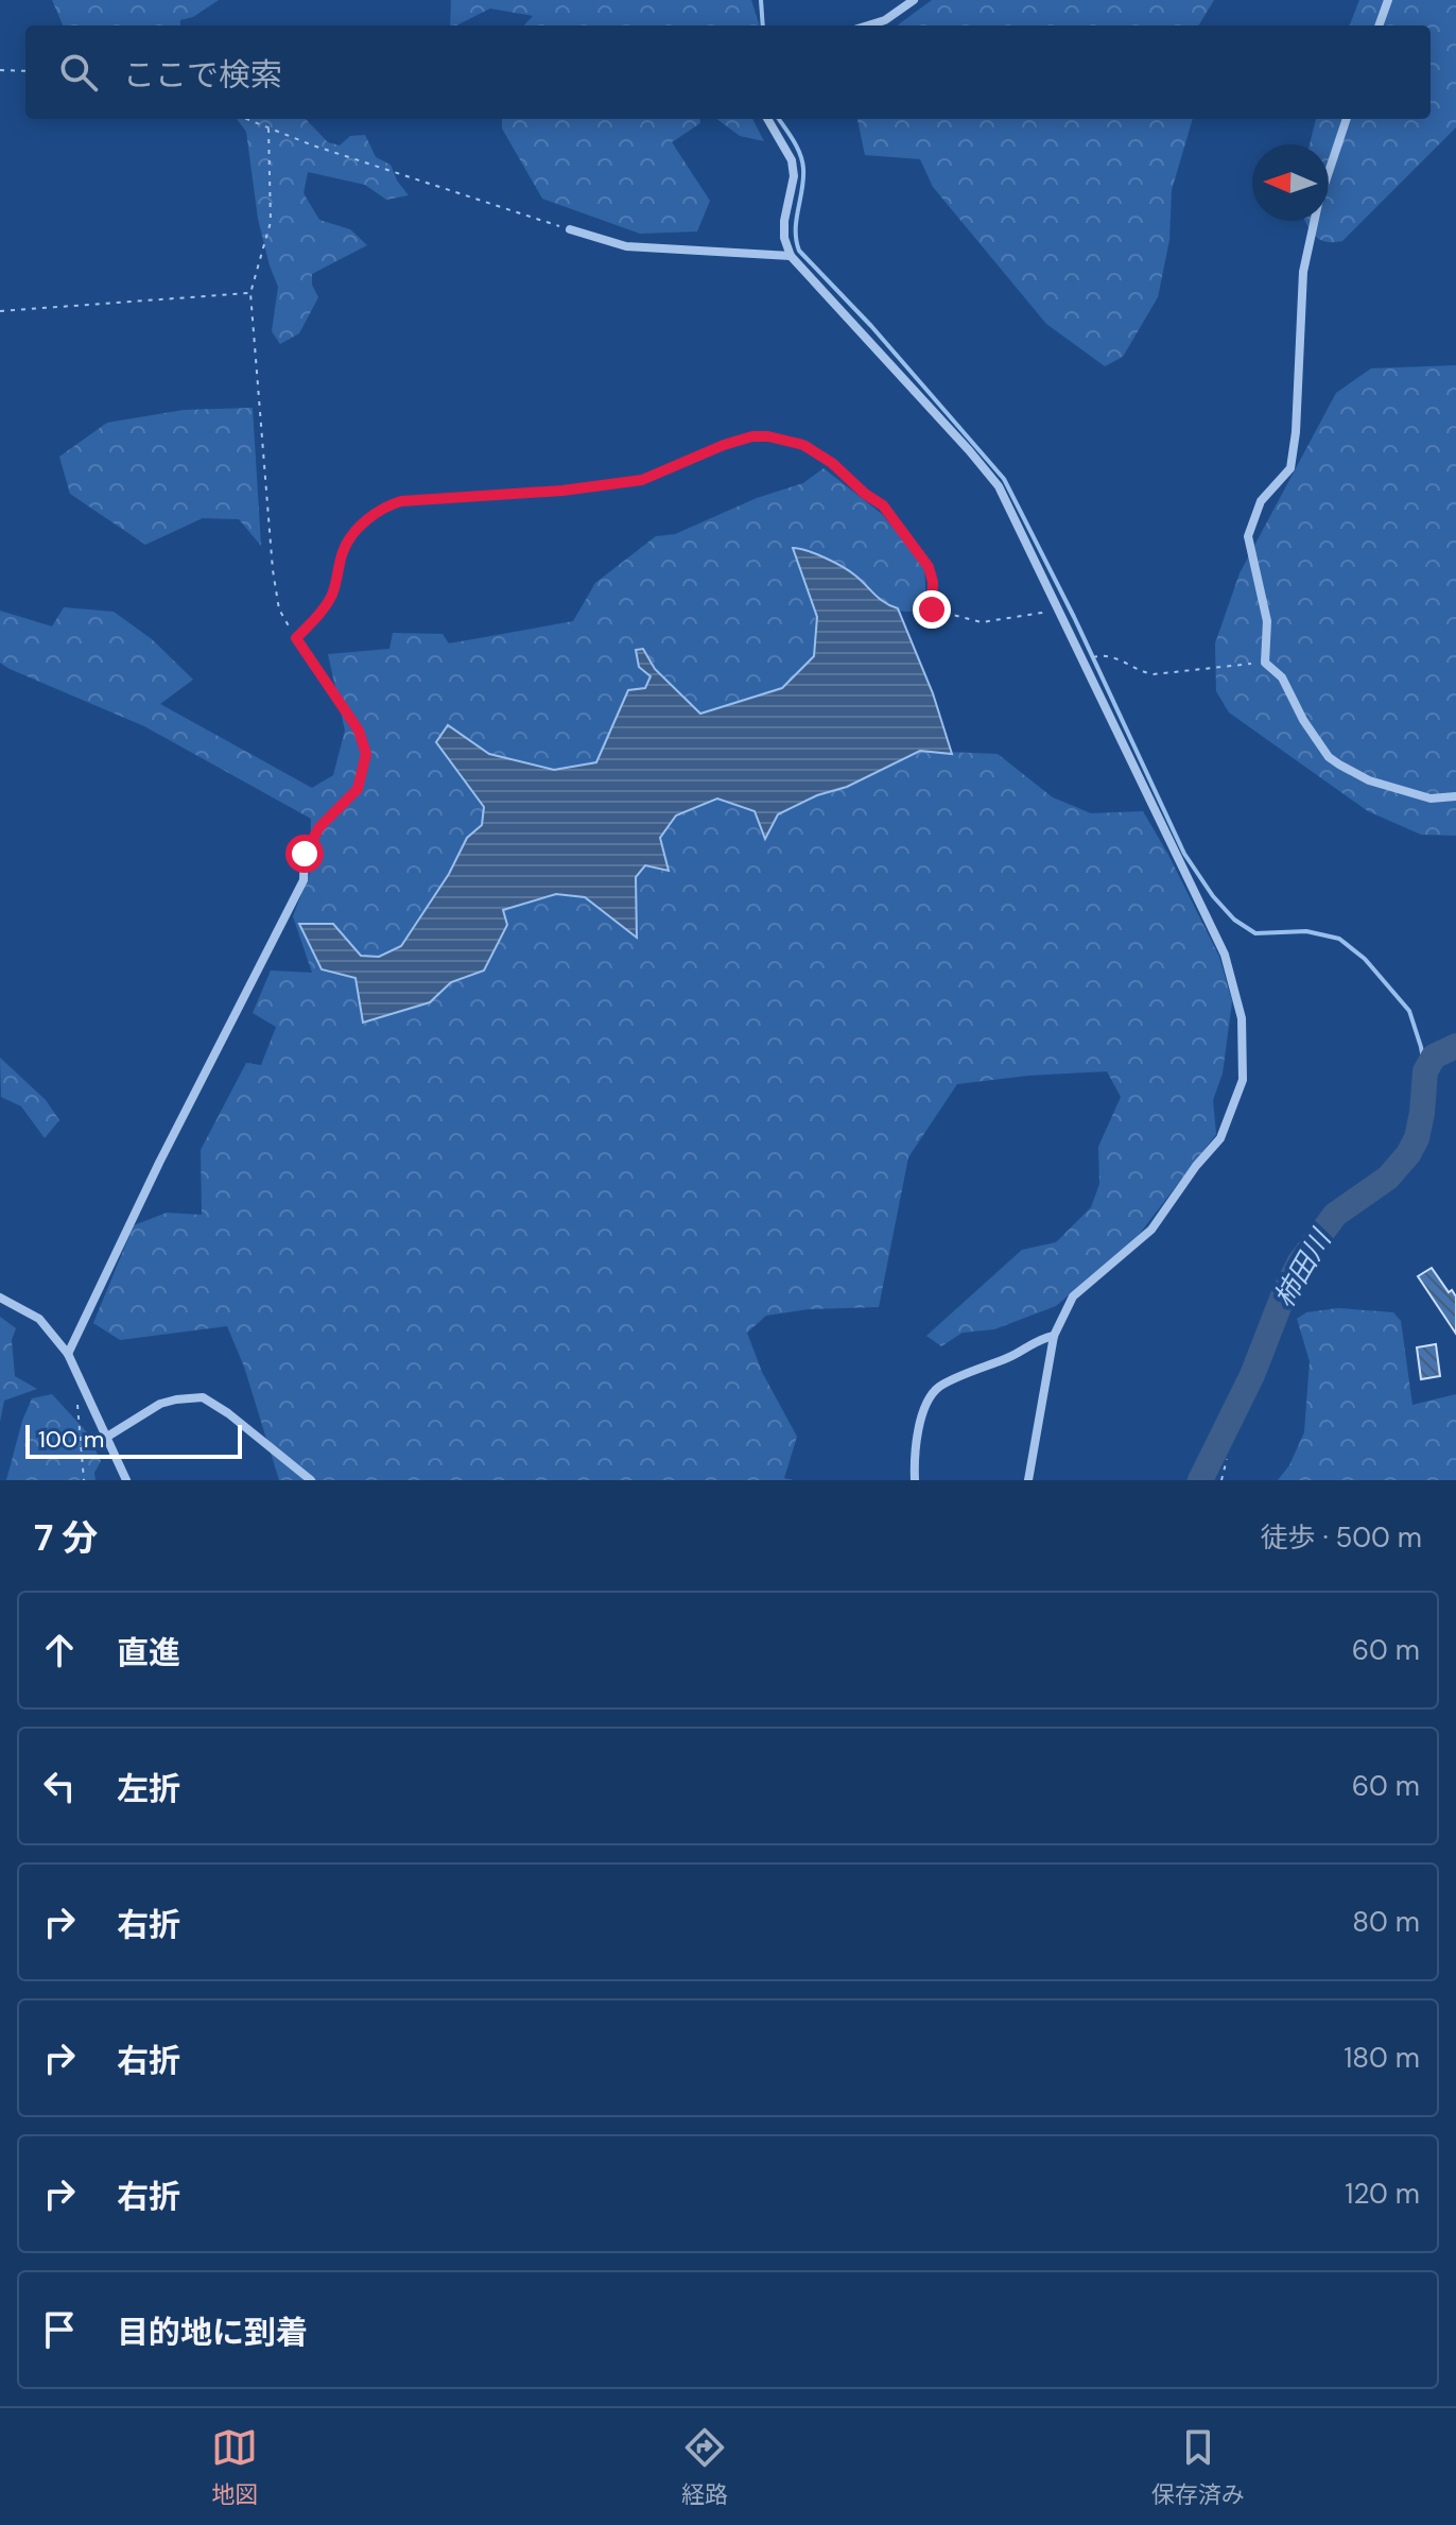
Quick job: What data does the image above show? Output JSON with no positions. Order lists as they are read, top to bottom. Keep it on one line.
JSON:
{"water":["柿田川"],"scale_bar":"100 m","north":"left","page":{"search":"ここで検索","scale":"100 m","heading":["7 分","徒歩 · 500 m"],"list":[["直進","60 m"],["左折","60 m"],["右折","80 m"],["右折","180 m"],["右折","120 m"],"目的地に到着"],"nav":["地図","経路","保存済み"]}}
